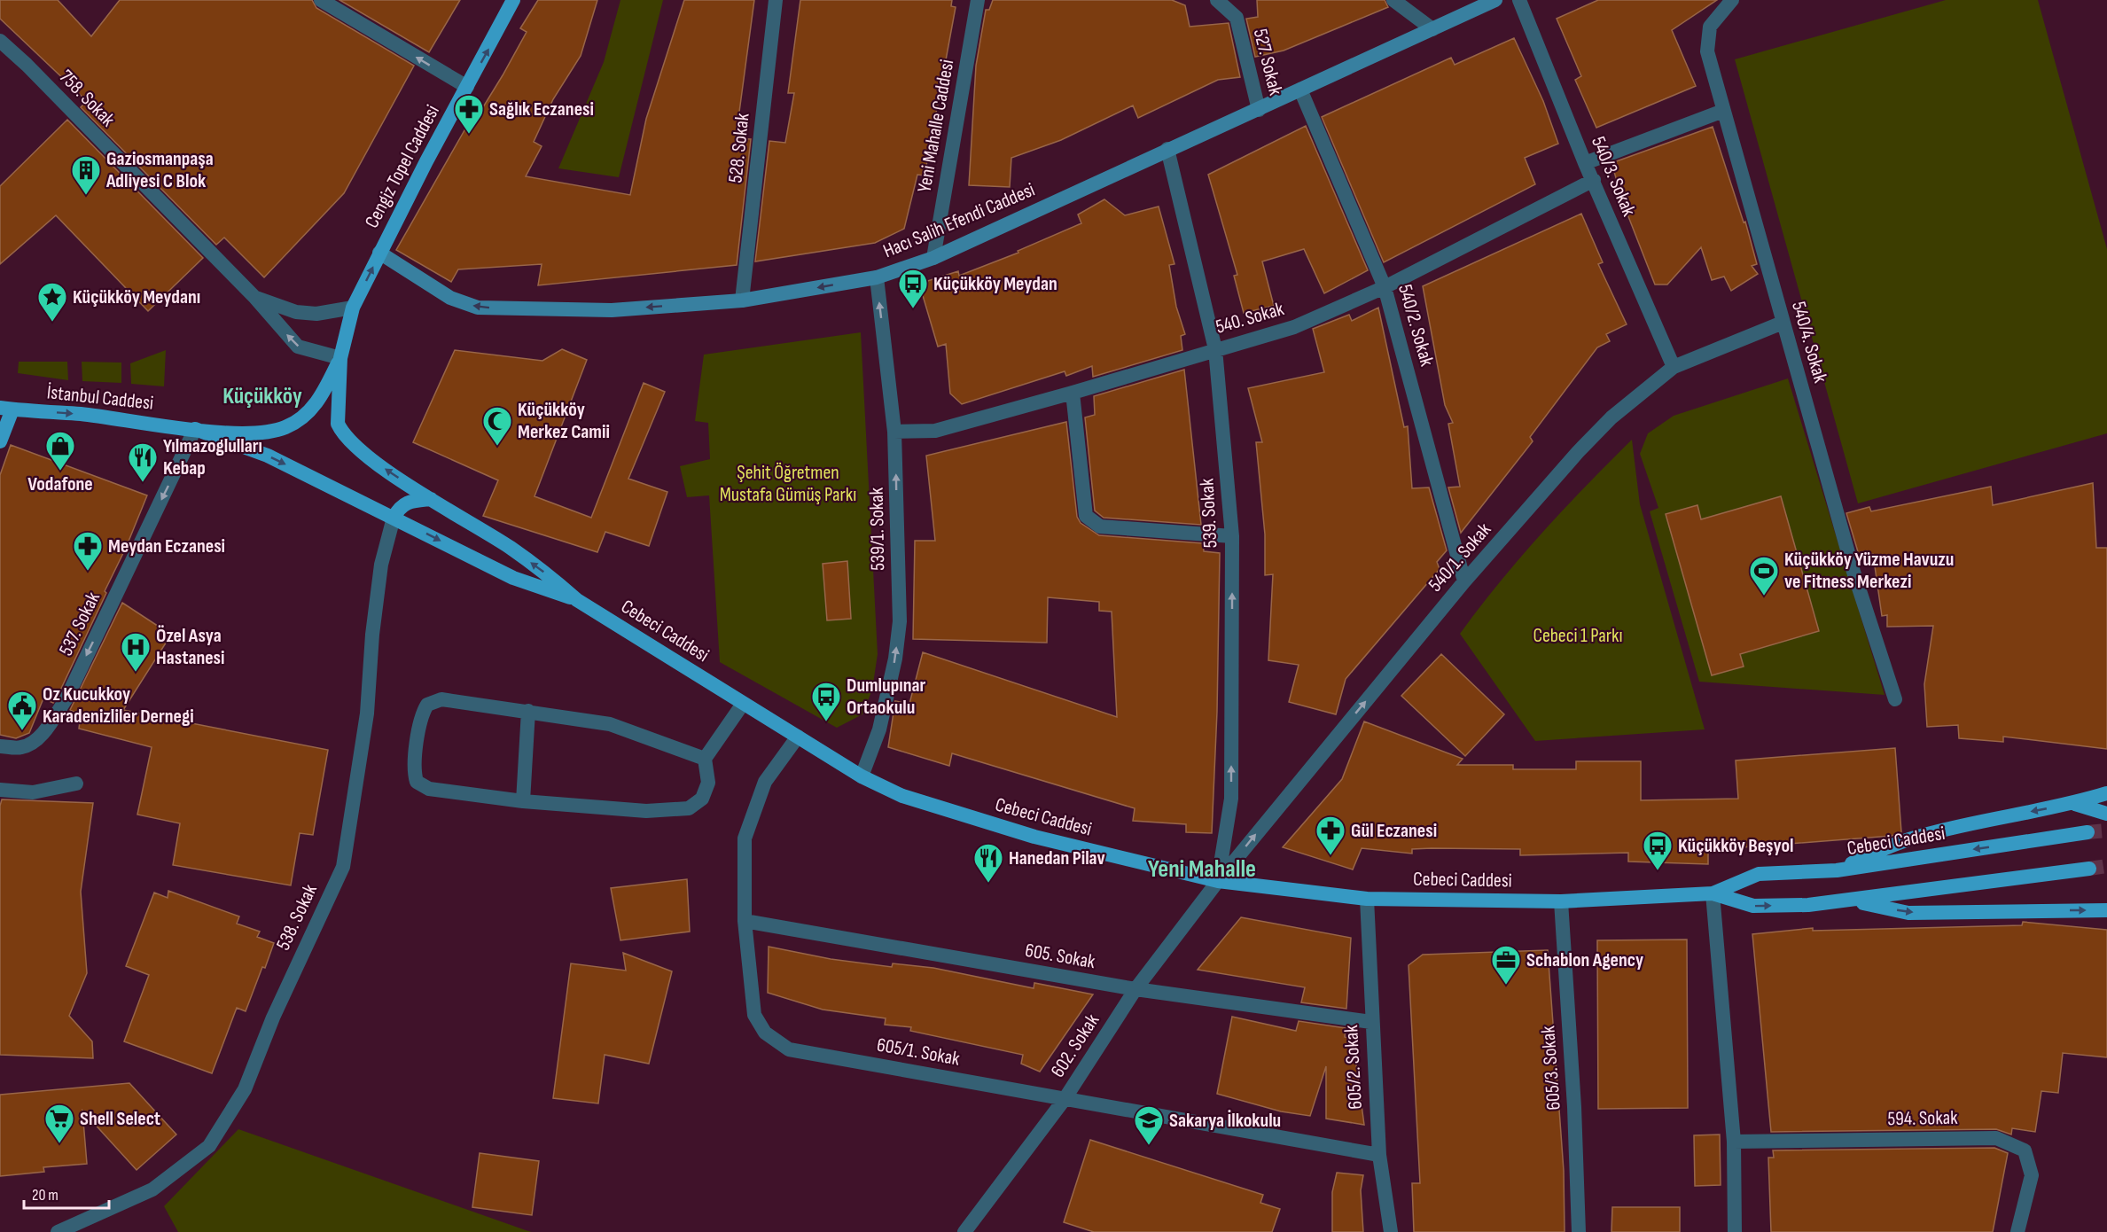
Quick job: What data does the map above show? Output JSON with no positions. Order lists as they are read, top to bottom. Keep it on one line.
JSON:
{"streets":{"main road":["Cengiz Topel Caddesi","Hacı Salih Efendi Caddesi","İstanbul Caddesi","Cebeci Caddesi"],"street":["527. Sokak","758. Sokak","Yeni Mahalle Caddesi","528. Sokak","540/3. Sokak","540. Sokak","540/2. Sokak","540/4. Sokak","539. Sokak","539/1. Sokak","540/1. Sokak","537. Sokak","538. Sokak","605. Sokak","602. Sokak","605/1. Sokak","605/2. Sokak","605/3. Sokak","594. Sokak"]},"crossings":[["527. Sokak","Hacı Salih Efendi Caddesi"],["758. Sokak","Cengiz Topel Caddesi"],["758. Sokak","Cebeci Caddesi"],["Yeni Mahalle Caddesi","Hacı Salih Efendi Caddesi"],["528. Sokak","Hacı Salih Efendi Caddesi"],["Cengiz Topel Caddesi","Hacı Salih Efendi Caddesi"],["Cengiz Topel Caddesi","Cebeci Caddesi"],["540/3. Sokak","540. Sokak"],["540/3. Sokak","540/1. Sokak"],["Hacı Salih Efendi Caddesi","540/2. Sokak"],["Hacı Salih Efendi Caddesi","539. Sokak"],["Hacı Salih Efendi Caddesi","539/1. Sokak"],["540. Sokak","540/2. Sokak"],["540. Sokak","539. Sokak"],["540. Sokak","539/1. Sokak"],["540/2. Sokak","540/1. Sokak"],["540/4. Sokak","540/1. Sokak"],["İstanbul Caddesi","537. Sokak"],["İstanbul Caddesi","Cebeci Caddesi"],["539. Sokak","540/1. Sokak"],["539. Sokak","Cebeci Caddesi"],["539. Sokak","602. Sokak"],["539/1. Sokak","Cebeci Caddesi"],["540/1. Sokak","Cebeci Caddesi"],["540/1. Sokak","602. Sokak"],["537. Sokak","Cebeci Caddesi"],["Cebeci Caddesi","538. Sokak"],["Cebeci Caddesi","602. Sokak"],["Cebeci Caddesi","605/1. Sokak"],["Cebeci Caddesi","605/2. Sokak"],["Cebeci Caddesi","605/3. Sokak"],["605. Sokak","602. Sokak"],["605. Sokak","605/1. Sokak"],["605. Sokak","605/2. Sokak"],["602. Sokak","605/1. Sokak"],["605/1. Sokak","605/2. Sokak"]],"one_way":["Cengiz Topel Caddesi","Hacı Salih Efendi Caddesi","İstanbul Caddesi","539. Sokak","539/1. Sokak","540/1. Sokak","537. Sokak"],"districts":["Küçükköy","Yeni Mahalle"],"parks":["Şehit Öğretmen Mustafa Gümüş Parkı","Cebeci 1 Parkı"],"places":{"pharmacy":["Sağlık Eczanesi","Meydan Eczanesi","Gül Eczanesi"],"building":["Gaziosmanpaşa Adliyesi C Blok"],"bus stop":["Küçükköy Meydan","Dumlupınar Ortaokulu","Küçükköy Beşyol"],"place":["Küçükköy Meydanı"],"mosque":["Küçükköy Merkez Camii"],"shop":["Vodafone"],"restaurant":["Yılmazoglulları Kebap","Hanedan Pilav"],"sports":["Küçükköy Yüzme Havuzu ve Fitness Merkezi"],"hospital":["Özel Asya Hastanesi"],"public building":["Oz Kucukkoy Karadenizliler Dernegi"],"office":["Schablon Agency"],"supermarket":["Shell Select"],"school or university":["Sakarya İlkokulu"]},"scale_bar":"20 m"}
